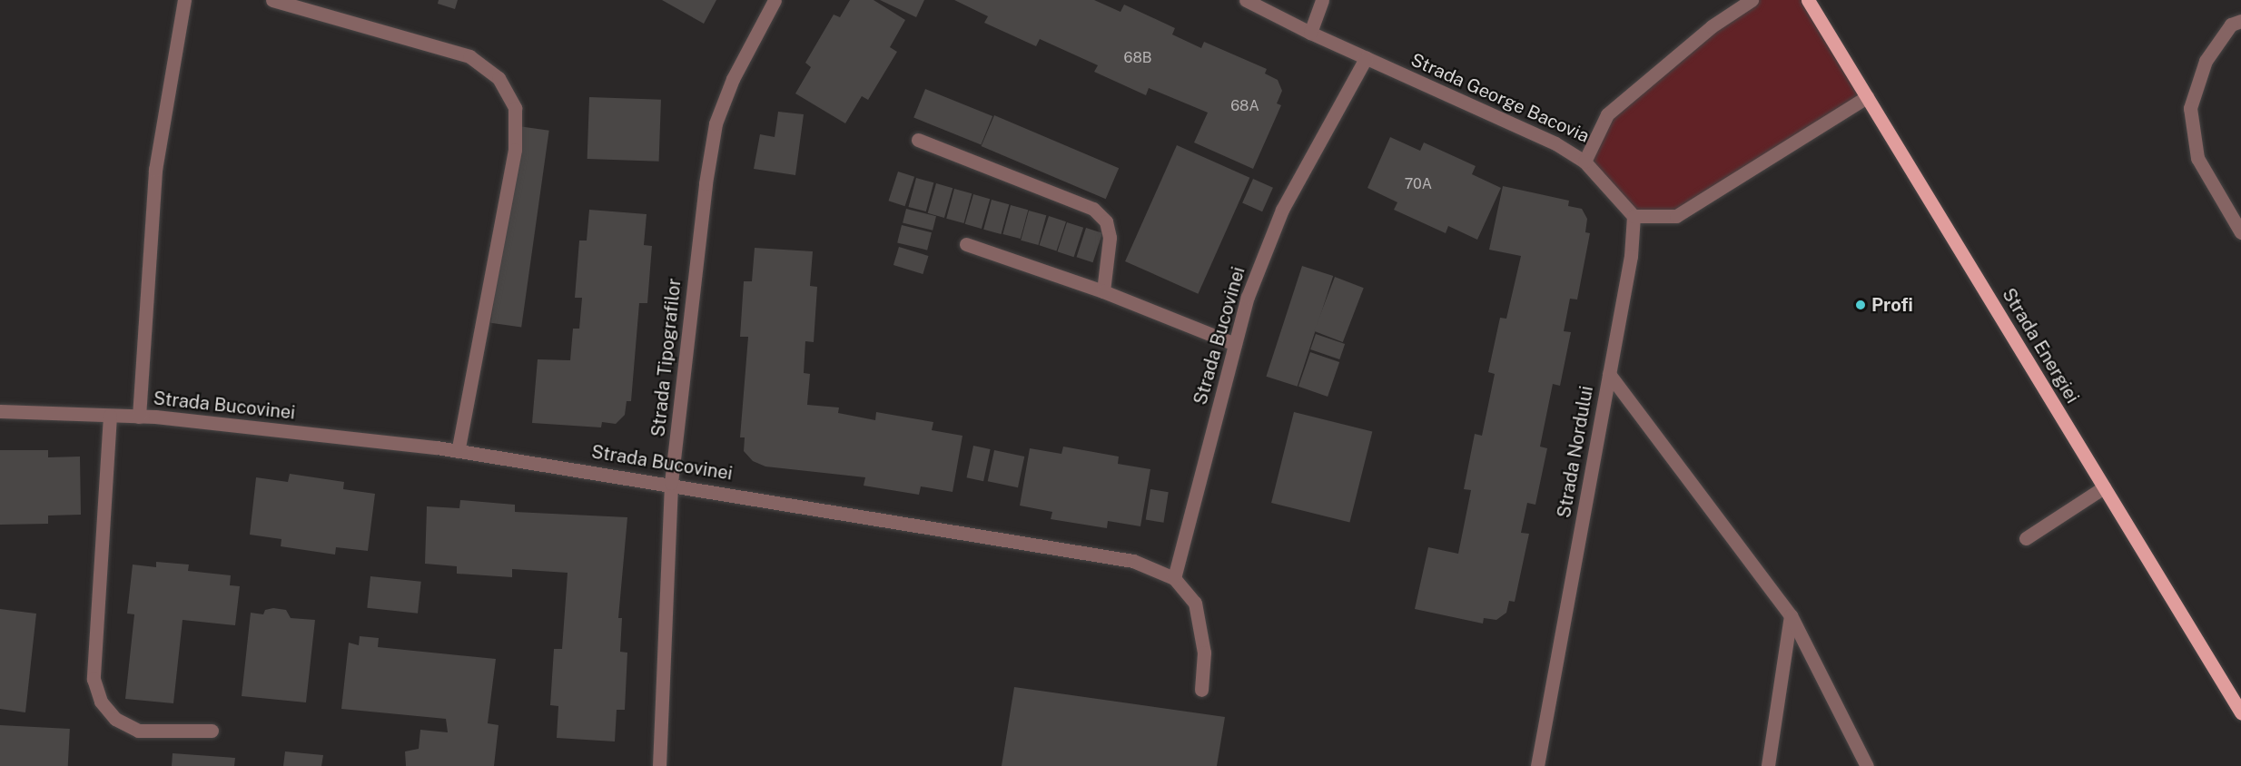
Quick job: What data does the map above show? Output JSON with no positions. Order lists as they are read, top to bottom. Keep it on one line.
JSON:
{"streets":{"main road":["Strada Energiei"],"street":["Strada George Bacovia","Strada Bucovinei","Strada Tipografilor","Strada Nordului"]},"crossings":[["Strada George Bacovia","Strada Bucovinei"],["Strada Bucovinei","Strada Tipografilor"]],"places":["Profi"],"house_numbers":["68B","68A","70A"]}
